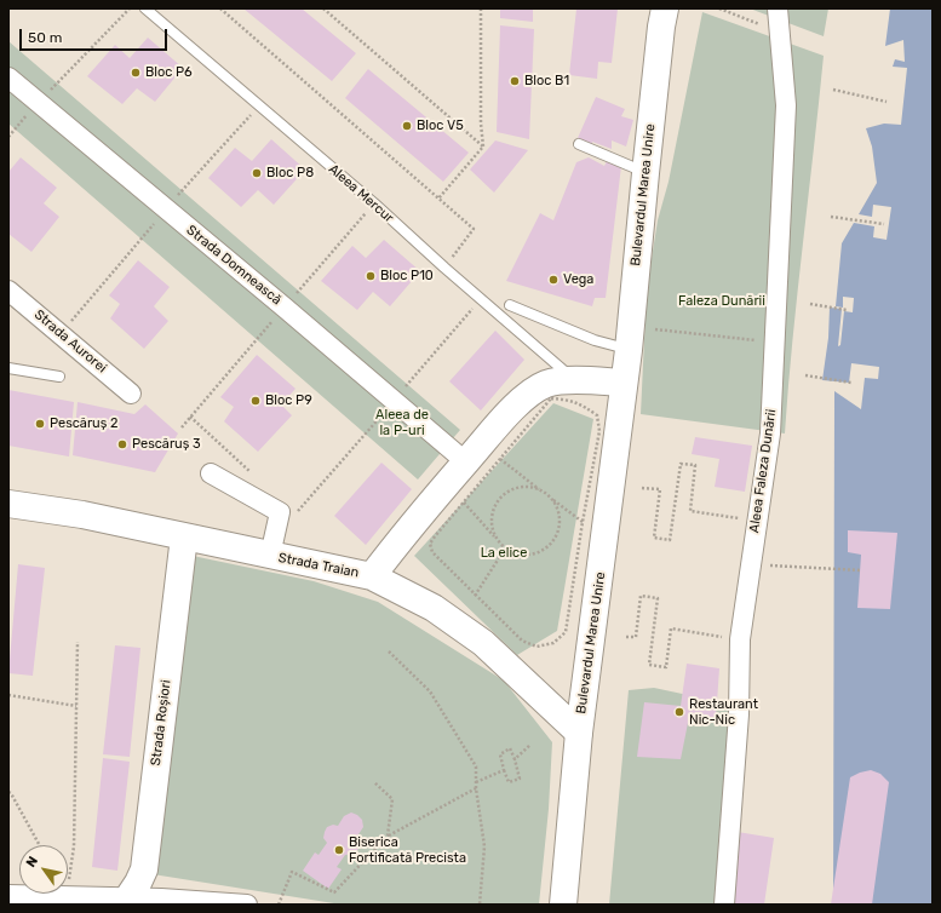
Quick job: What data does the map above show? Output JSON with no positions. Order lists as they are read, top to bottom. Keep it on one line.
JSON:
{"streets":{"main road":["Bulevardul Marea Unire","Strada Traian","Strada Roșiori"],"street":["Strada Domnească","Strada Aurorei","Aleea Faleza Dunării"],"lane":["Aleea Mercur"]},"crossings":[["Bulevardul Marea Unire","Strada Traian"],["Strada Traian","Strada Roșiori"]],"parks":["Faleza Dunării","Aleea de la P-uri","La elice"],"places":["Bloc P6","Bloc B1","Bloc V5","Bloc P8","Bloc P10","Vega","Bloc P9","Pescăruș 2","Pescăruș 3","Restaurant Nic-Nic","Biserica Fortificată Precista"],"scale_bar":"50 m","north":"top left"}
